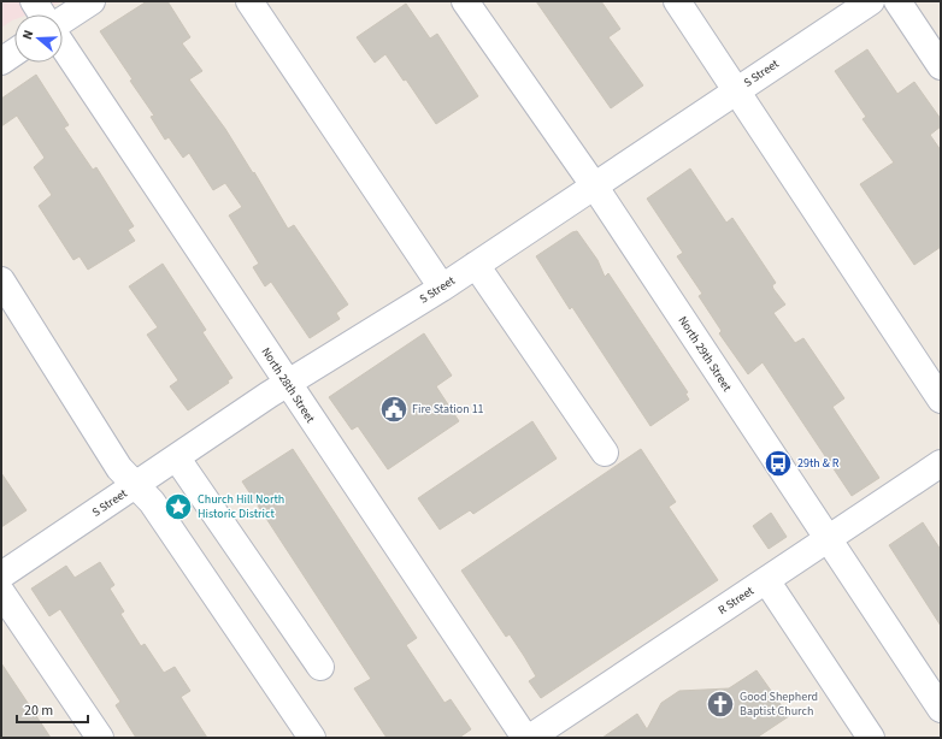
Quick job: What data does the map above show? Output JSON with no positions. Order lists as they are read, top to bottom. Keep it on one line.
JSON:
{"streets":{"street":["S Street","North 29th Street","North 28th Street","R Street"]},"crossings":[["S Street","North 29th Street"],["S Street","North 28th Street"],["North 29th Street","R Street"]],"places":{"public building":["Fire Station 11"],"bus stop":["29th & R"],"place":["Church Hill North Historic District"],"church":["Good Shepherd Baptist Church"]},"scale_bar":"20 m","north":"left"}
